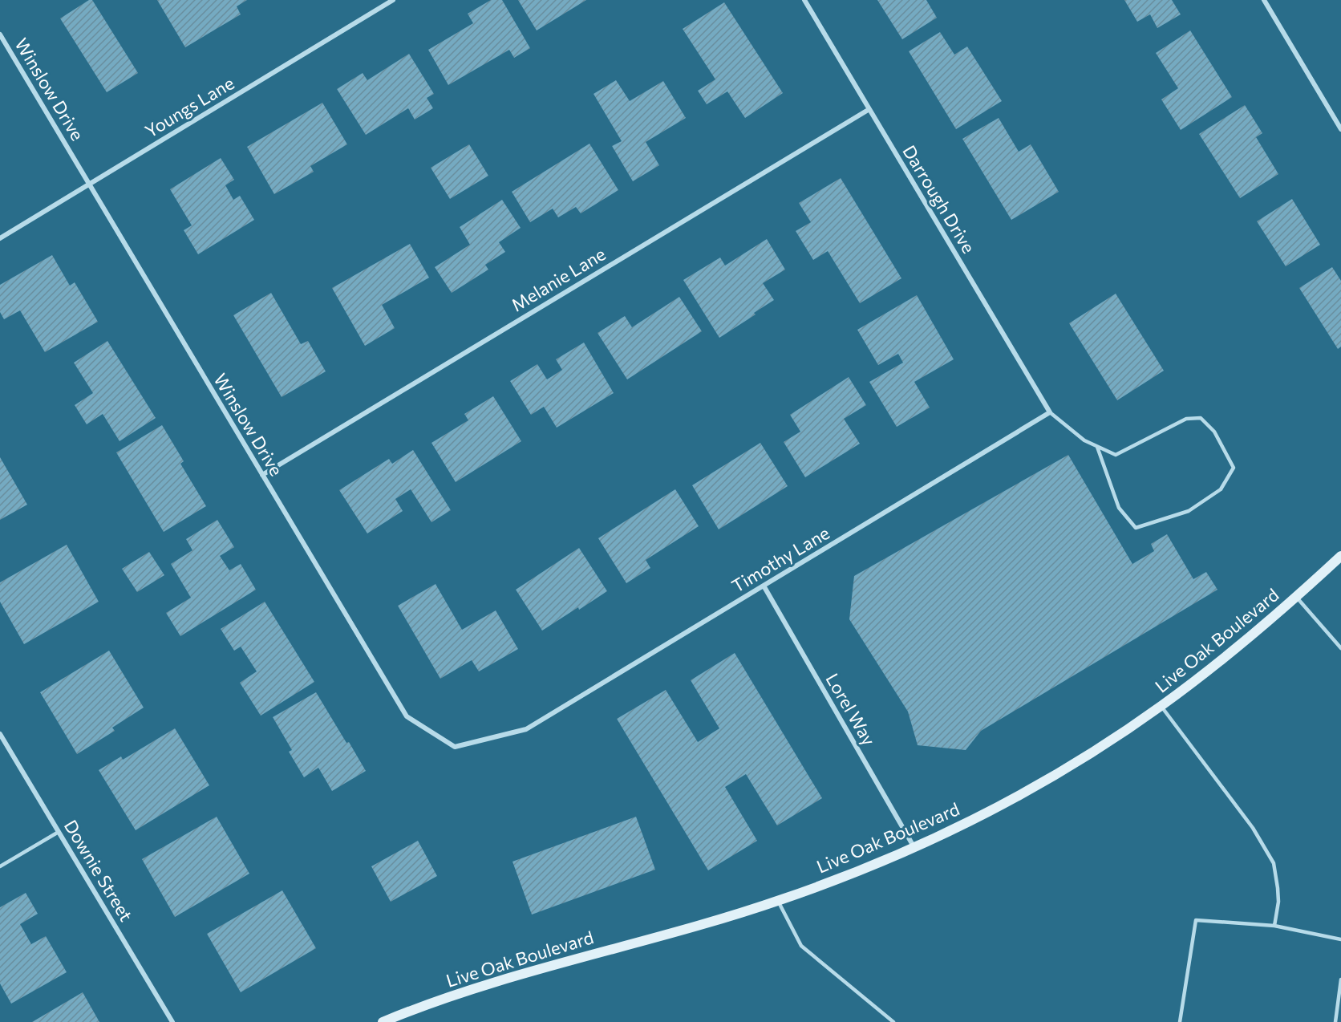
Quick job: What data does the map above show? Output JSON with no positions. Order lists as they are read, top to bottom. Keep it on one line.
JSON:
{"streets":{"main road":["Live Oak Boulevard"],"street":["Winslow Drive","Youngs Lane","Darrough Drive","Melanie Lane","Timothy Lane","Lorel Way","Downie Street"]},"crossings":[["Winslow Drive","Youngs Lane"],["Winslow Drive","Melanie Lane"],["Winslow Drive","Timothy Lane"],["Darrough Drive","Melanie Lane"],["Darrough Drive","Timothy Lane"],["Timothy Lane","Lorel Way"],["Live Oak Boulevard","Lorel Way"]]}
